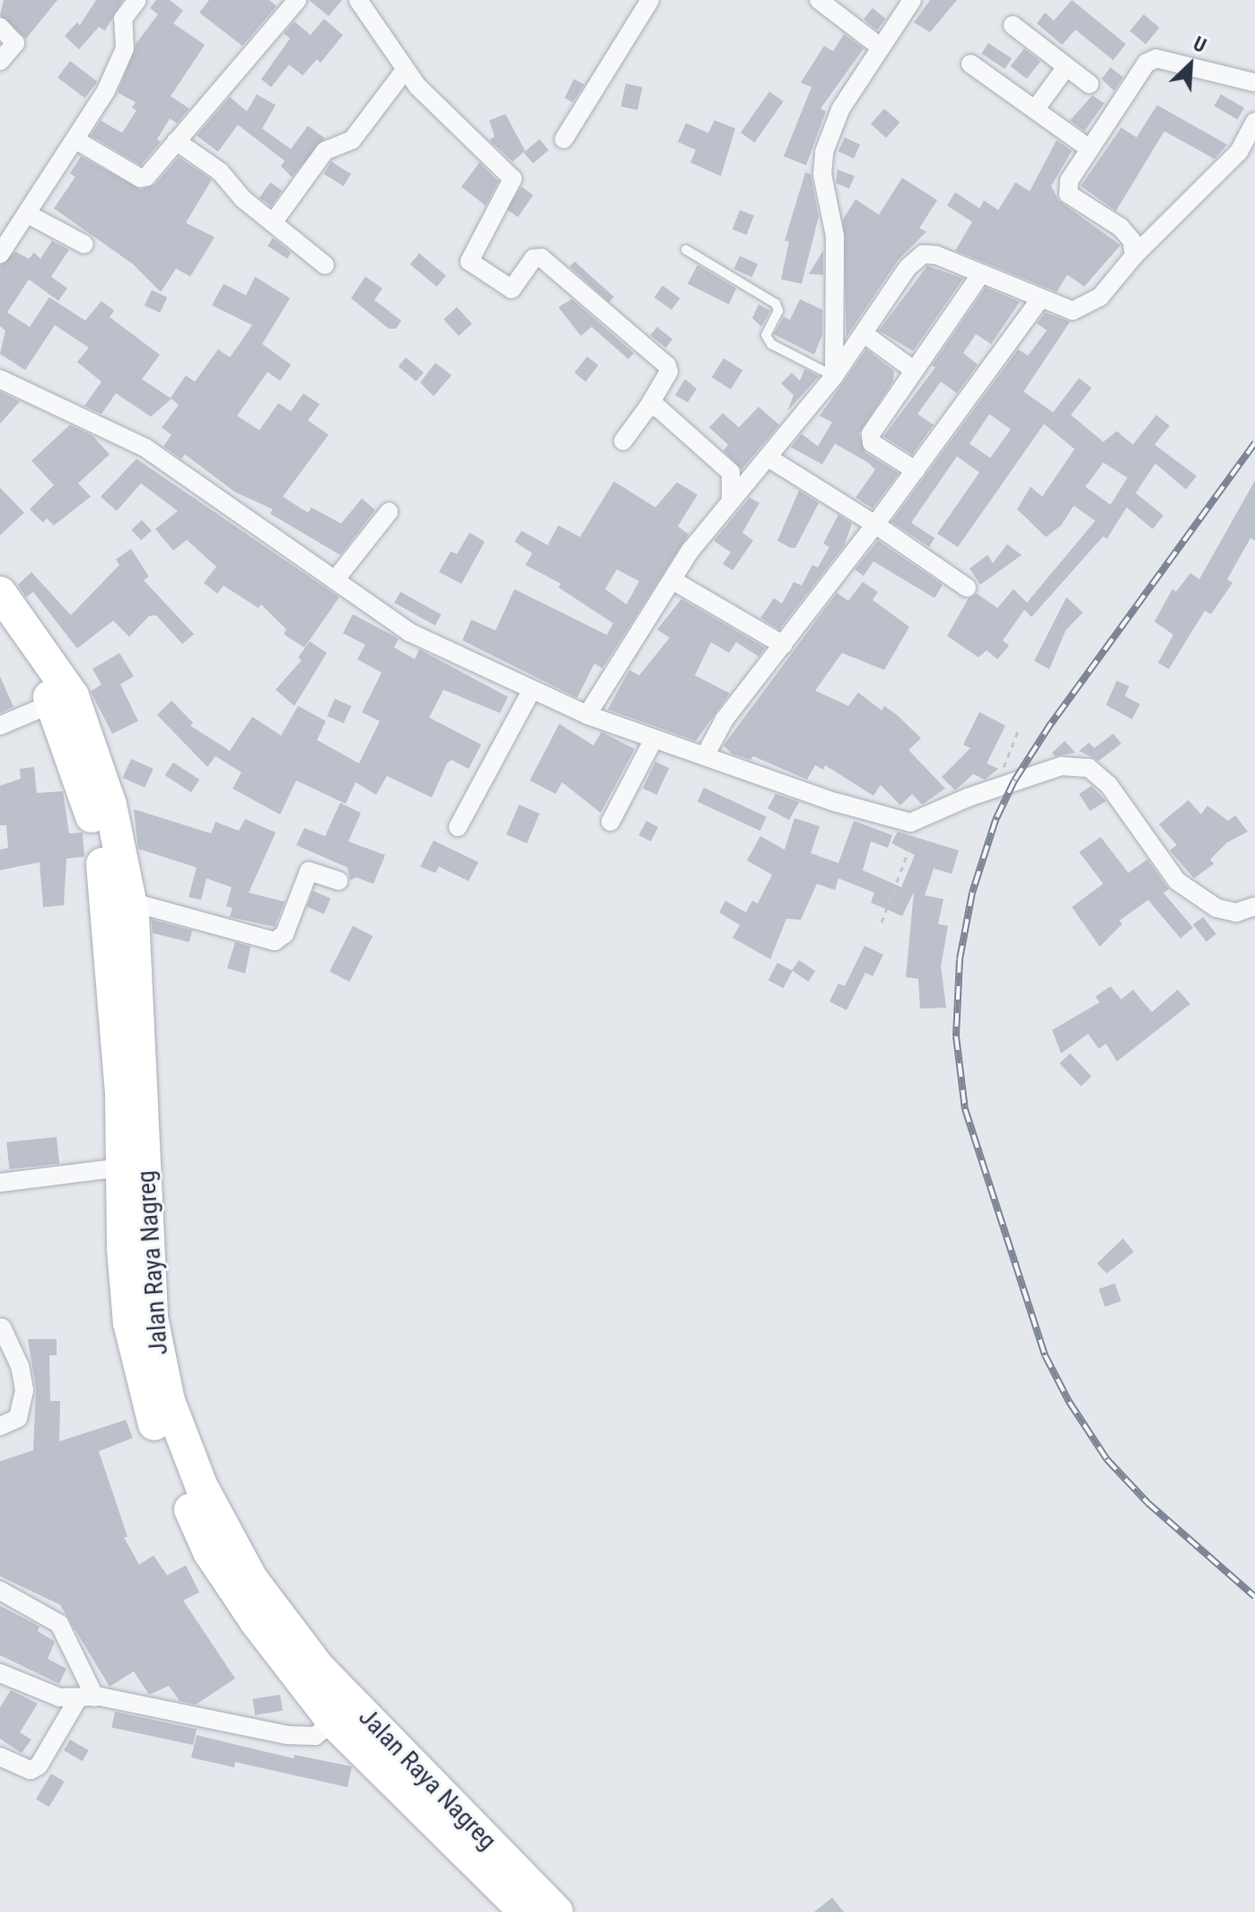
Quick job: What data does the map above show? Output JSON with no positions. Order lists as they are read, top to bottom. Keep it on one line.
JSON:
{"streets":{"highway":["Jalan Raya Nagreg"]},"north":"top right"}
